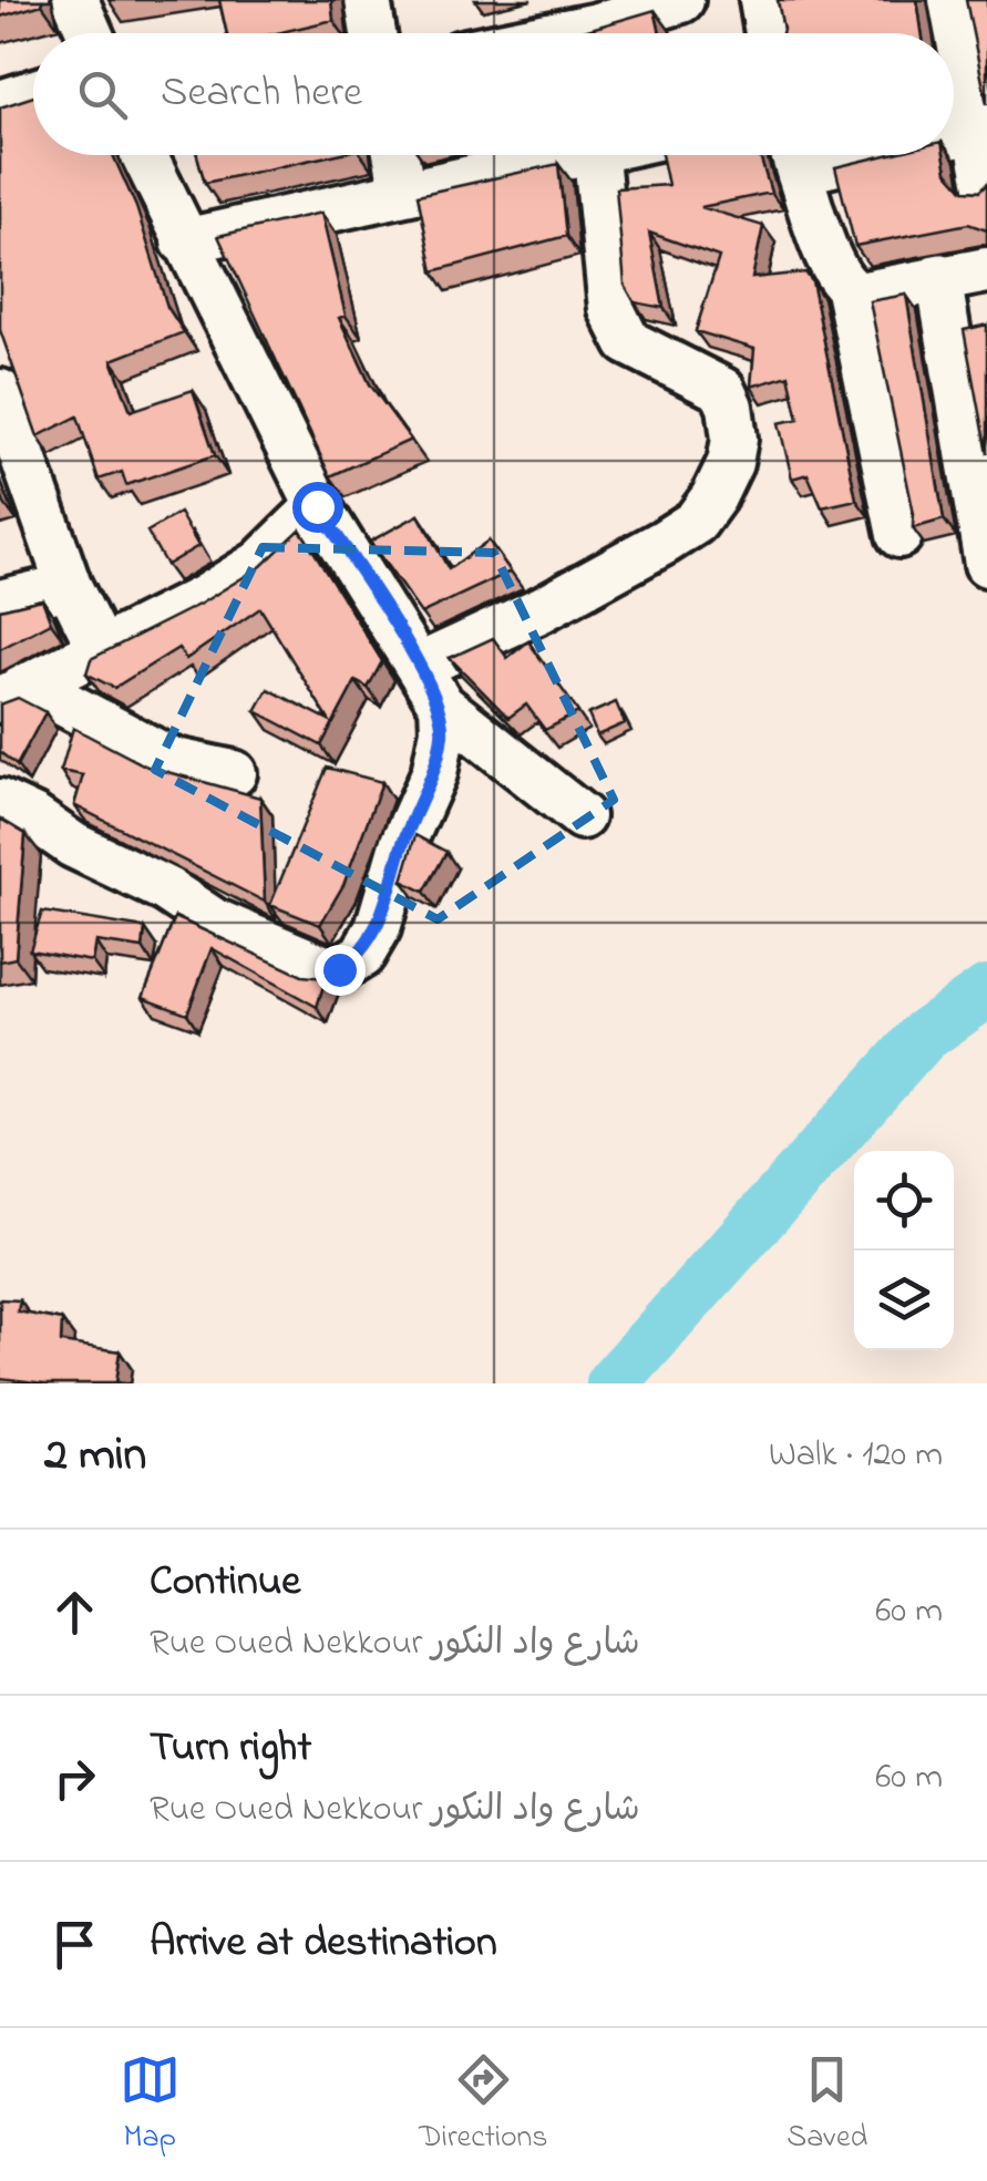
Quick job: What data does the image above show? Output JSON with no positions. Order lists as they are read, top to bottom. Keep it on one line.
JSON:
{"page":{"search":"Search here","heading":["2 min","Walk · 120 m"],"list":[["Continue","Rue Oued Nekkour شارع واد النکور","60 m"],["Turn right","Rue Oued Nekkour شارع واد النکور","60 m"],"Arrive at destination"],"nav":["Map","Directions","Saved"]}}
